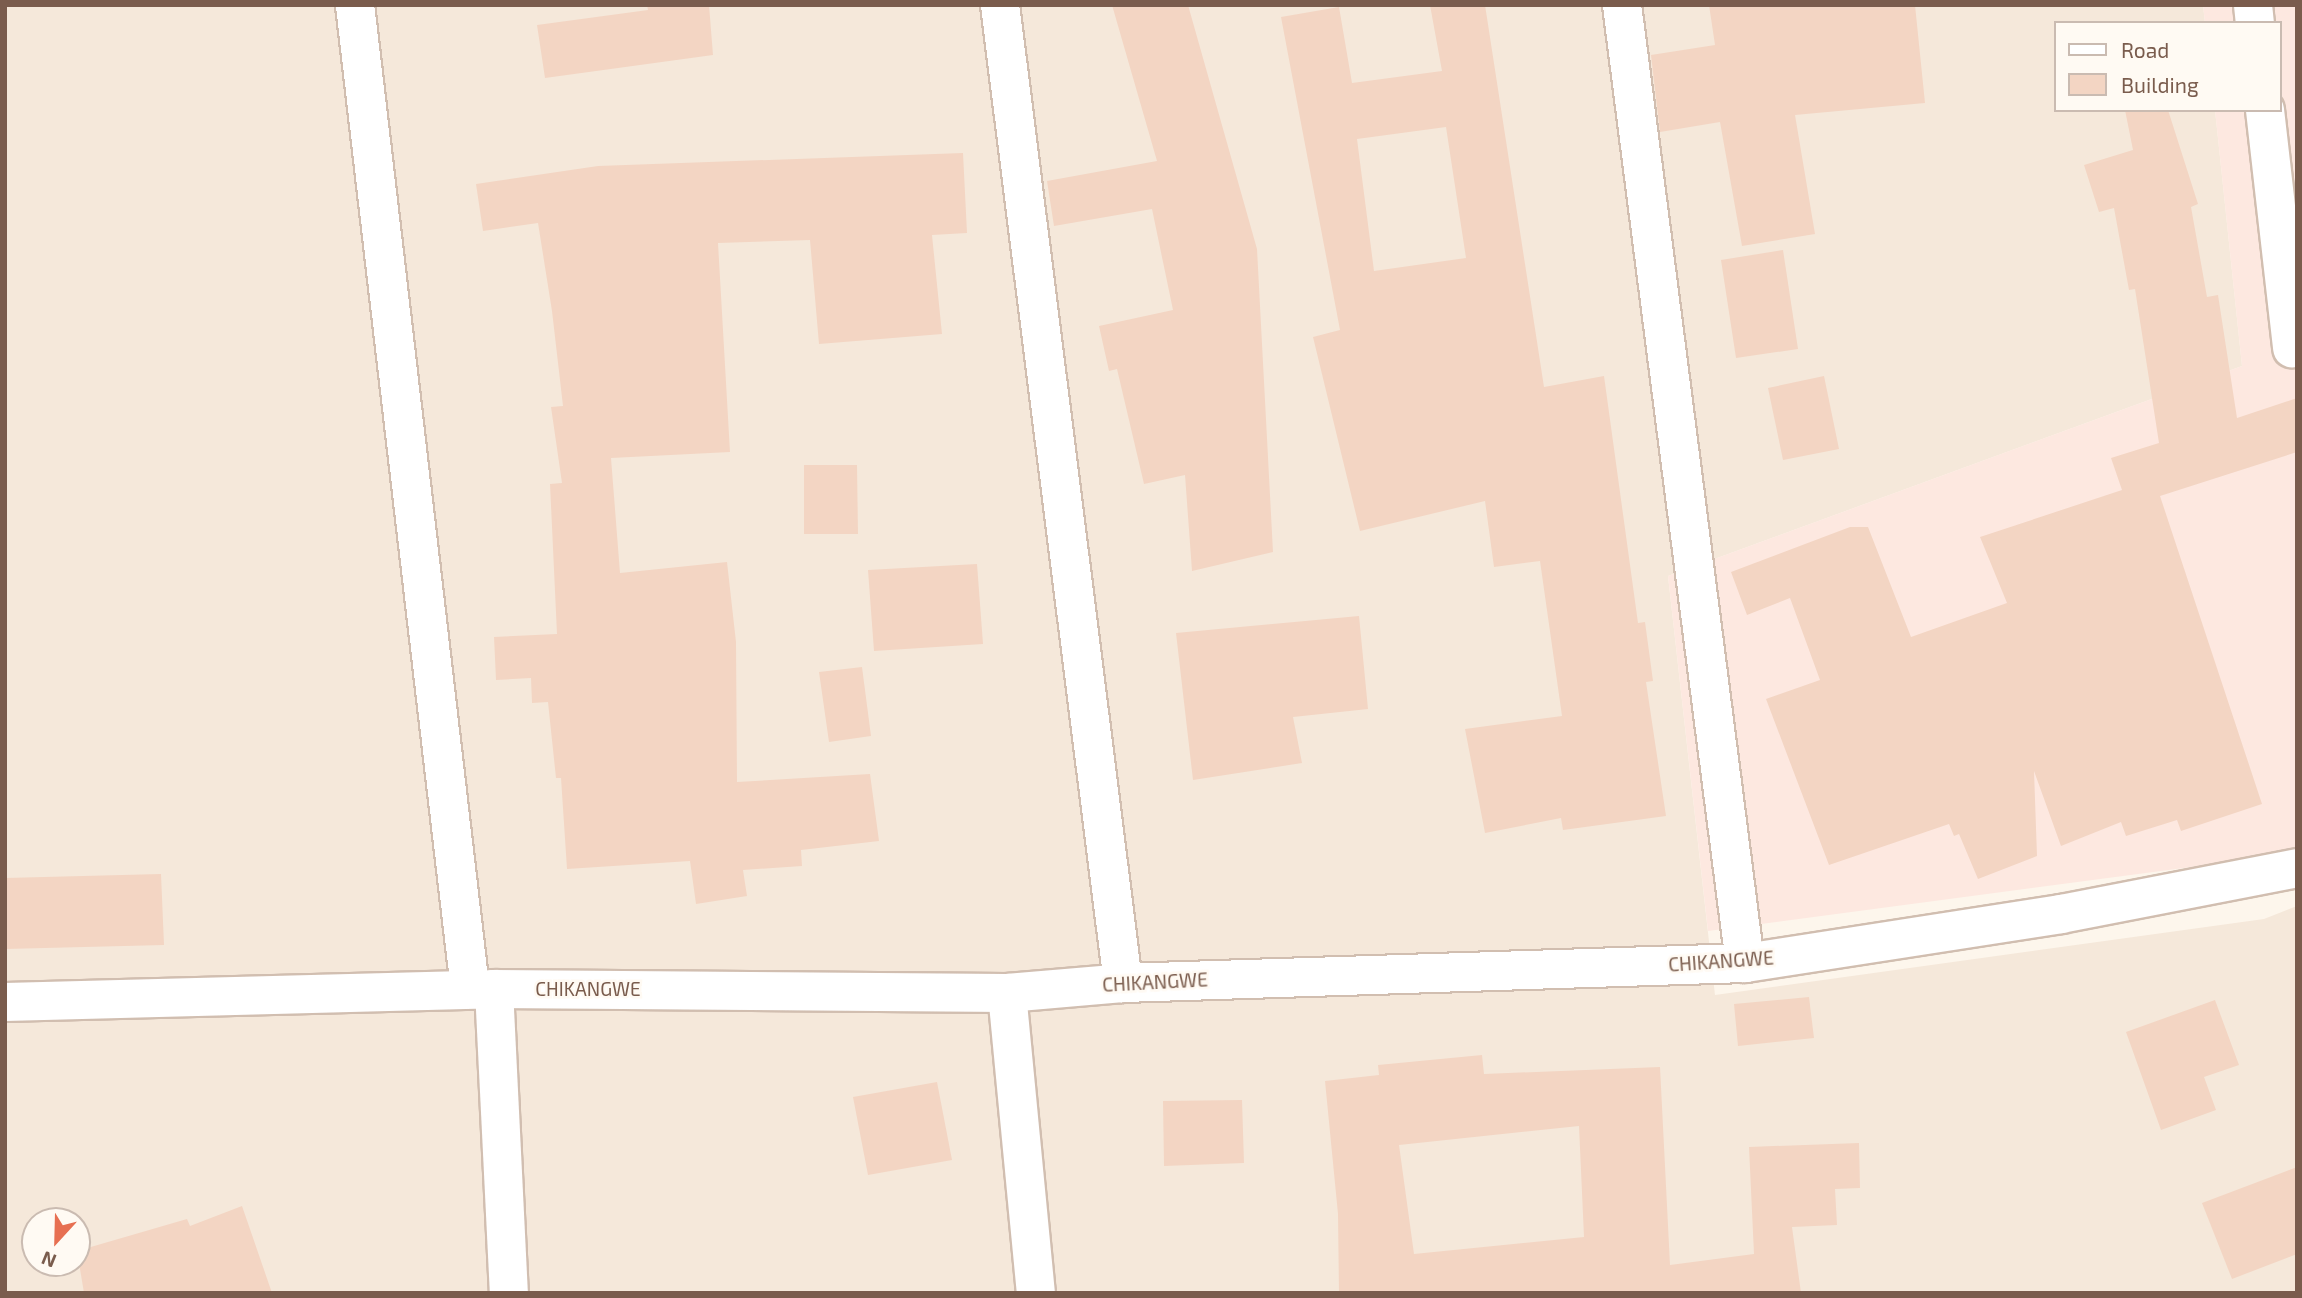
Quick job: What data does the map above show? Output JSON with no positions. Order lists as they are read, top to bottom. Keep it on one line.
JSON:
{"streets":{"street":["CHIKANGWE"]},"legend":["Road","Building"],"north":"bottom"}
